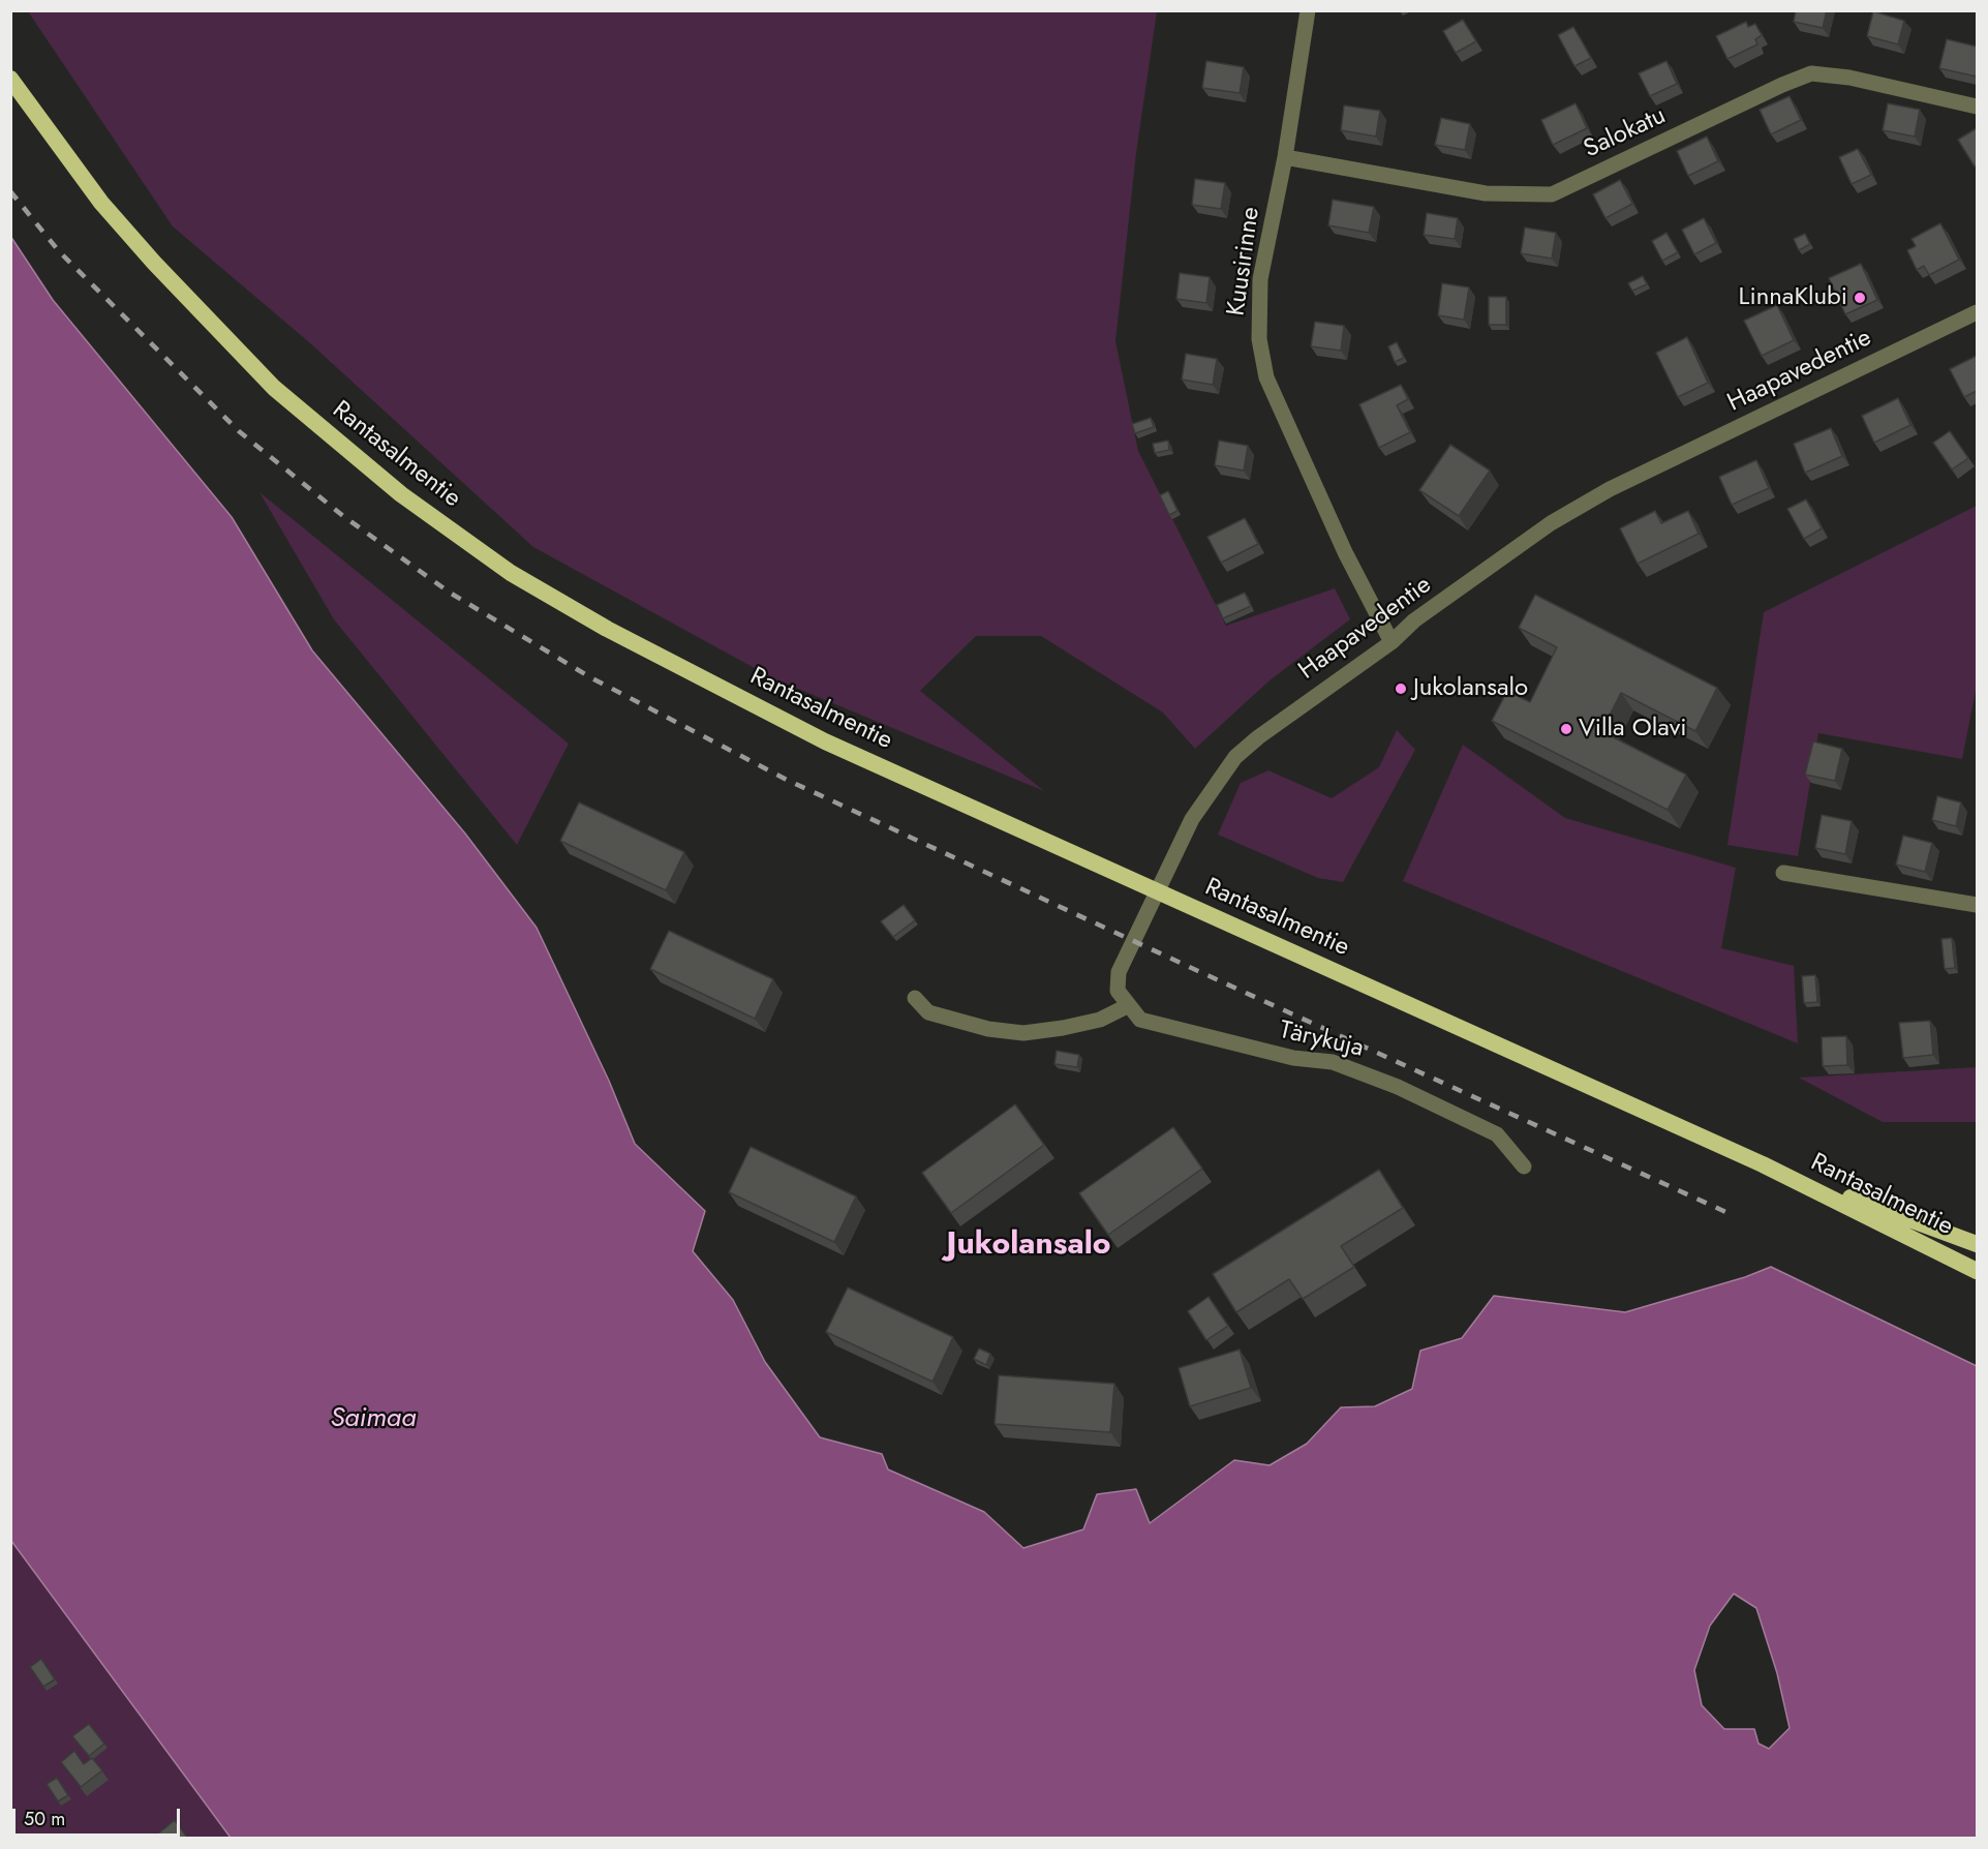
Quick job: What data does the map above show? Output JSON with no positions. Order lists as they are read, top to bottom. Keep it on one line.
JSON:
{"streets":{"highway":["Rantasalmentie"],"street":["Salokatu","Kuusirinne","Haapavedentie","Tärykuja"]},"crossings":[["Salokatu","Kuusirinne"],["Kuusirinne","Haapavedentie"],["Haapavedentie","Tärykuja"]],"districts":["Jukolansalo"],"water":["Saimaa"],"places":["LinnaKlubi","Jukolansalo","Villa Olavi"],"scale_bar":"50 m"}
